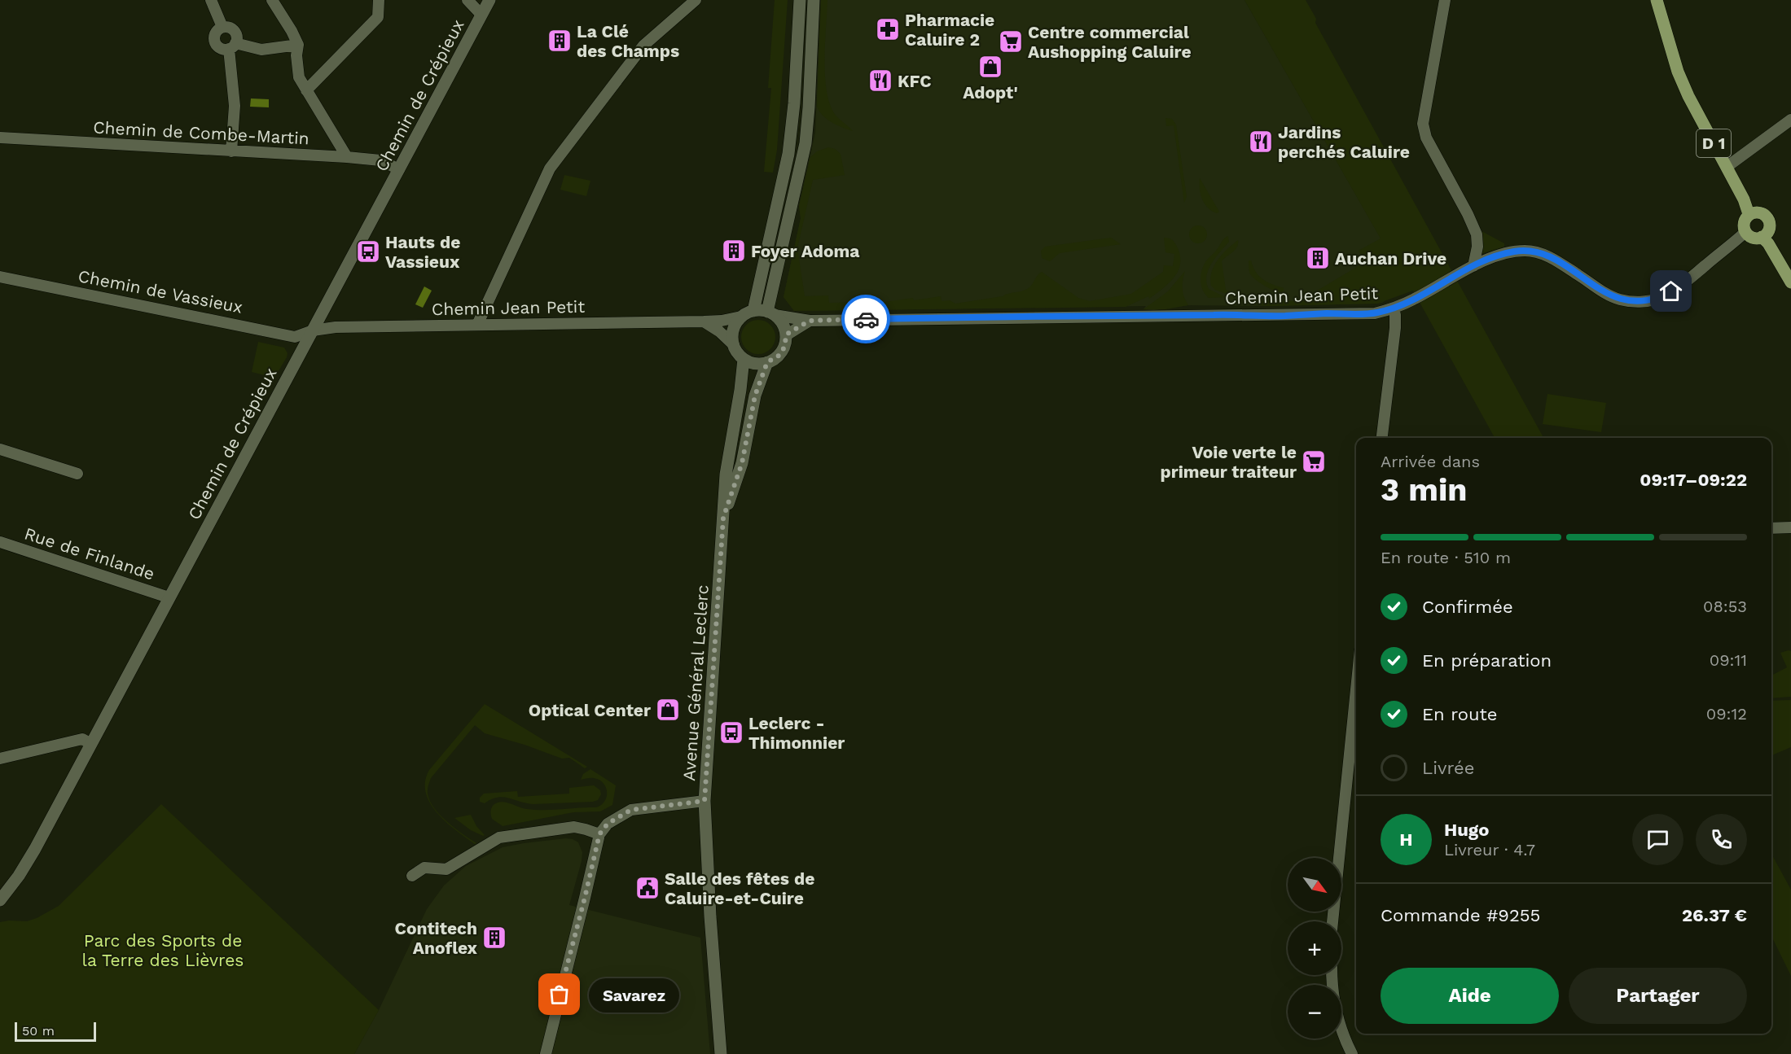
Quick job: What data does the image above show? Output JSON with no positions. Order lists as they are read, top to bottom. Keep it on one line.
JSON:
{"streets":{"main road":["Chemin de Crépieux","D 1","Avenue Général Leclerc"],"street":["Chemin de Combe-Martin","Chemin de Vassieux","Chemin Jean Petit","Rue de Finlande"]},"crossings":[["Chemin de Crépieux","Chemin de Combe-Martin"],["Chemin de Crépieux","Chemin de Vassieux"],["Chemin de Crépieux","Chemin Jean Petit"],["Chemin de Crépieux","Rue de Finlande"],["D 1","Chemin Jean Petit"],["Chemin de Vassieux","Chemin Jean Petit"],["Chemin Jean Petit","Avenue Général Leclerc"]],"parks":["Parc des Sports de la Terre des Lièvres"],"places":{"pharmacy":["Pharmacie Caluire 2"],"building":["La Clé des Champs","Foyer Adoma","Auchan Drive","Contitech Anoflex"],"supermarket":["Centre commercial Aushopping Caluire","Voie verte le primeur traiteur"],"shop":["Adopt'","Optical Center"],"restaurant":["KFC","Jardins perchés Caluire"],"bus stop":["Hauts de Vassieux","Leclerc - Thimonnier"],"public building":["Salle des fêtes de Caluire-et-Cuire"],"other":["Savarez"]},"scale_bar":"50 m","north":"bottom right","page":{"heading":["3 min","Arrivée dans","09:17–09:22"],"panel":["Hugo","Livreur · 4.7","Commande #9255","26.37 €"],"bar":"En route · 510 m","list":[["Confirmée","08:53"],["En préparation","09:11"],["En route","09:12"],"Livrée"],"round":"H","map_buttons":["+","−"],"buttons":["Aide","Partager"],"bubble":"Savarez","scale":"50 m"}}
